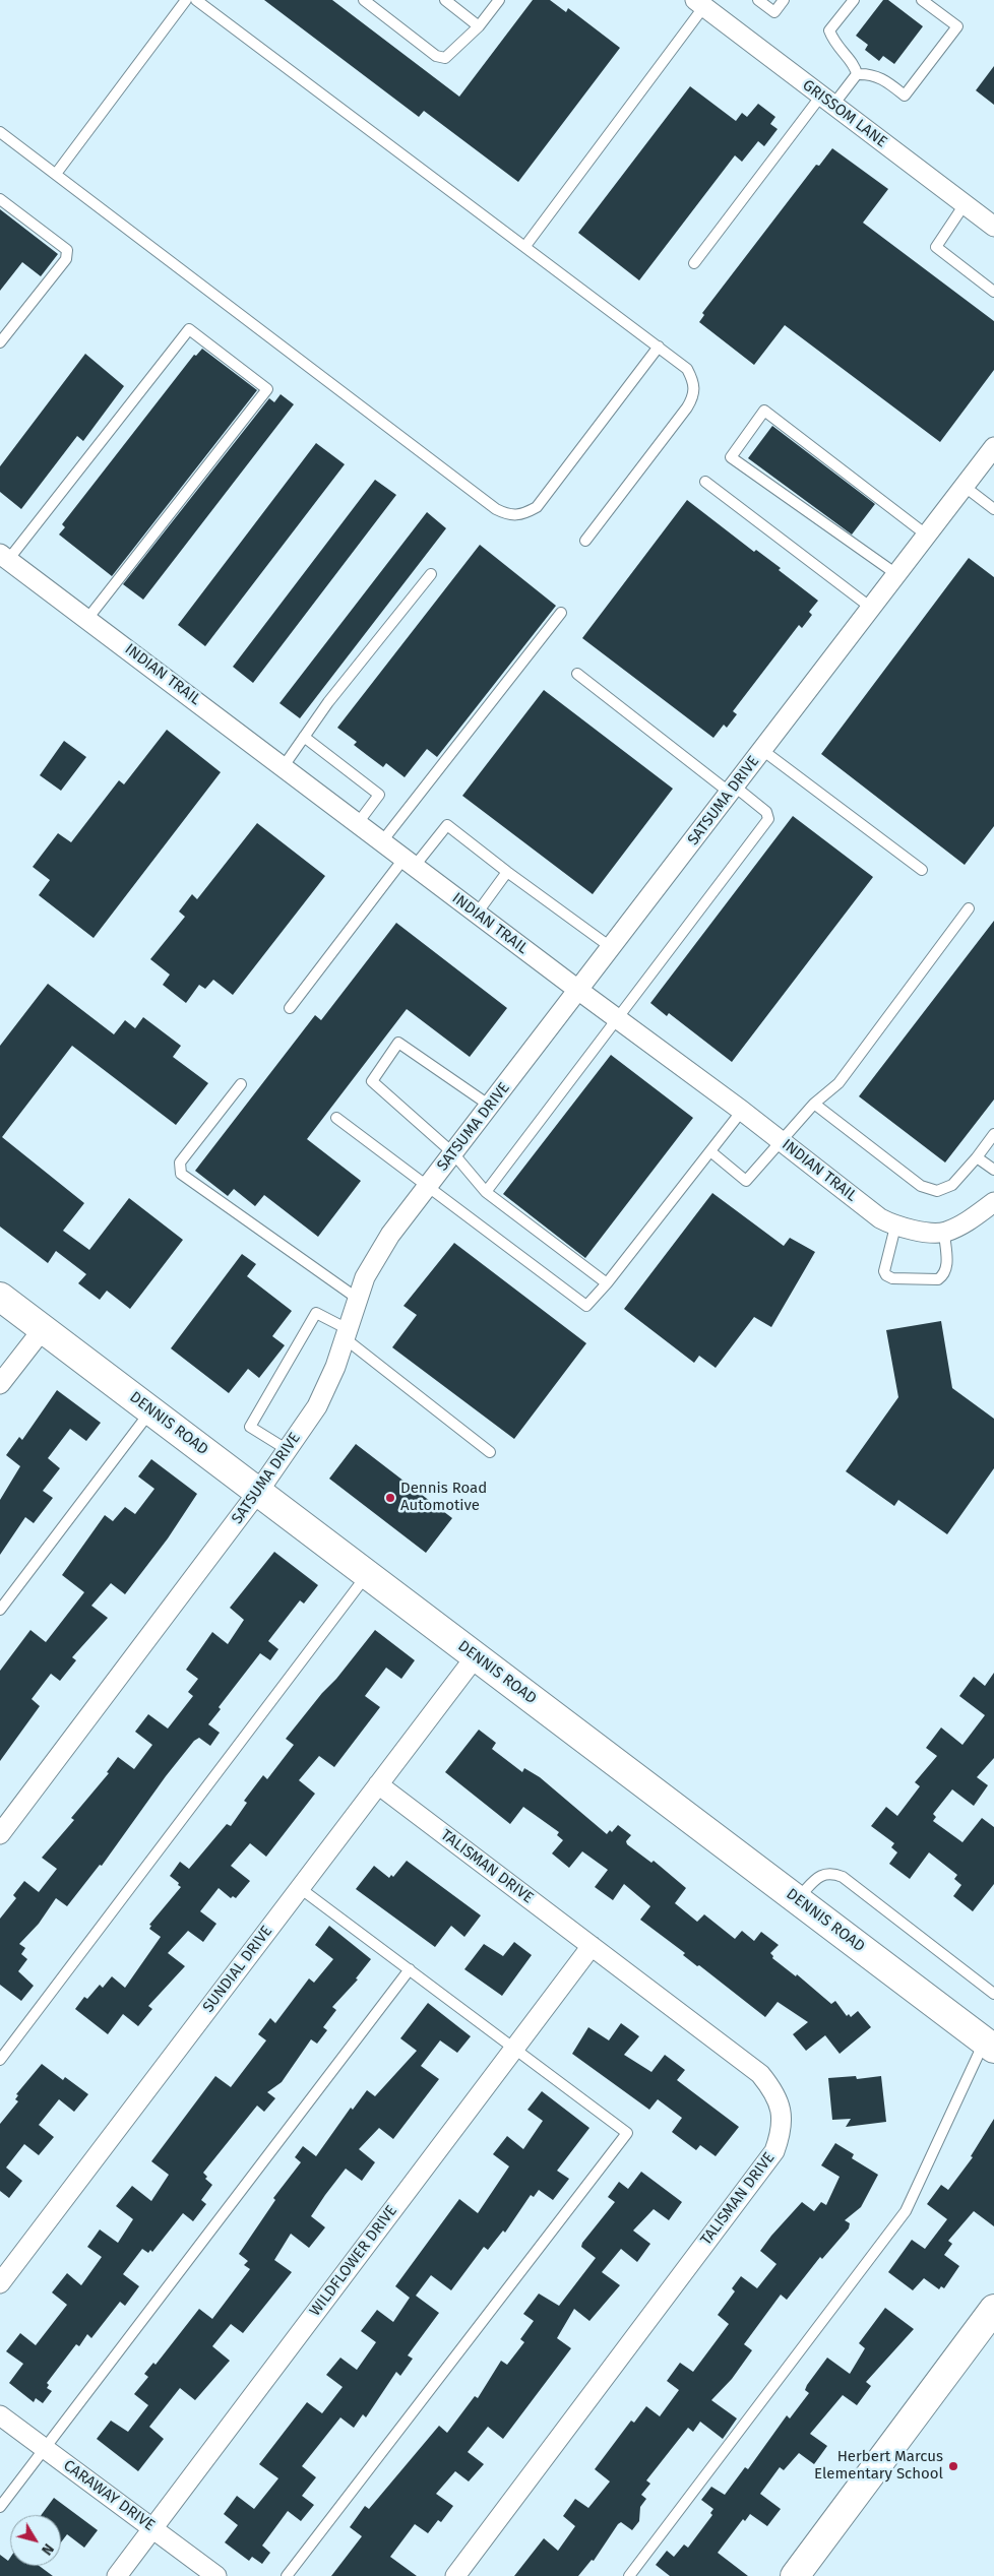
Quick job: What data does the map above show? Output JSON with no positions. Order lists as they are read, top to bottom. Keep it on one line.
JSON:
{"streets":{"street":["GRISSOM LANE","INDIAN TRAIL","SATSUMA DRIVE","DENNIS ROAD","TALISMAN DRIVE","SUNDIAL DRIVE","WILDFLOWER DRIVE","CARAWAY DRIVE"]},"crossings":[["INDIAN TRAIL","SATSUMA DRIVE"],["SATSUMA DRIVE","DENNIS ROAD"],["DENNIS ROAD","SUNDIAL DRIVE"],["TALISMAN DRIVE","SUNDIAL DRIVE"],["TALISMAN DRIVE","WILDFLOWER DRIVE"],["WILDFLOWER DRIVE","CARAWAY DRIVE"]],"places":["Dennis Road Automotive","Herbert Marcus Elementary School"],"north":"bottom right"}
